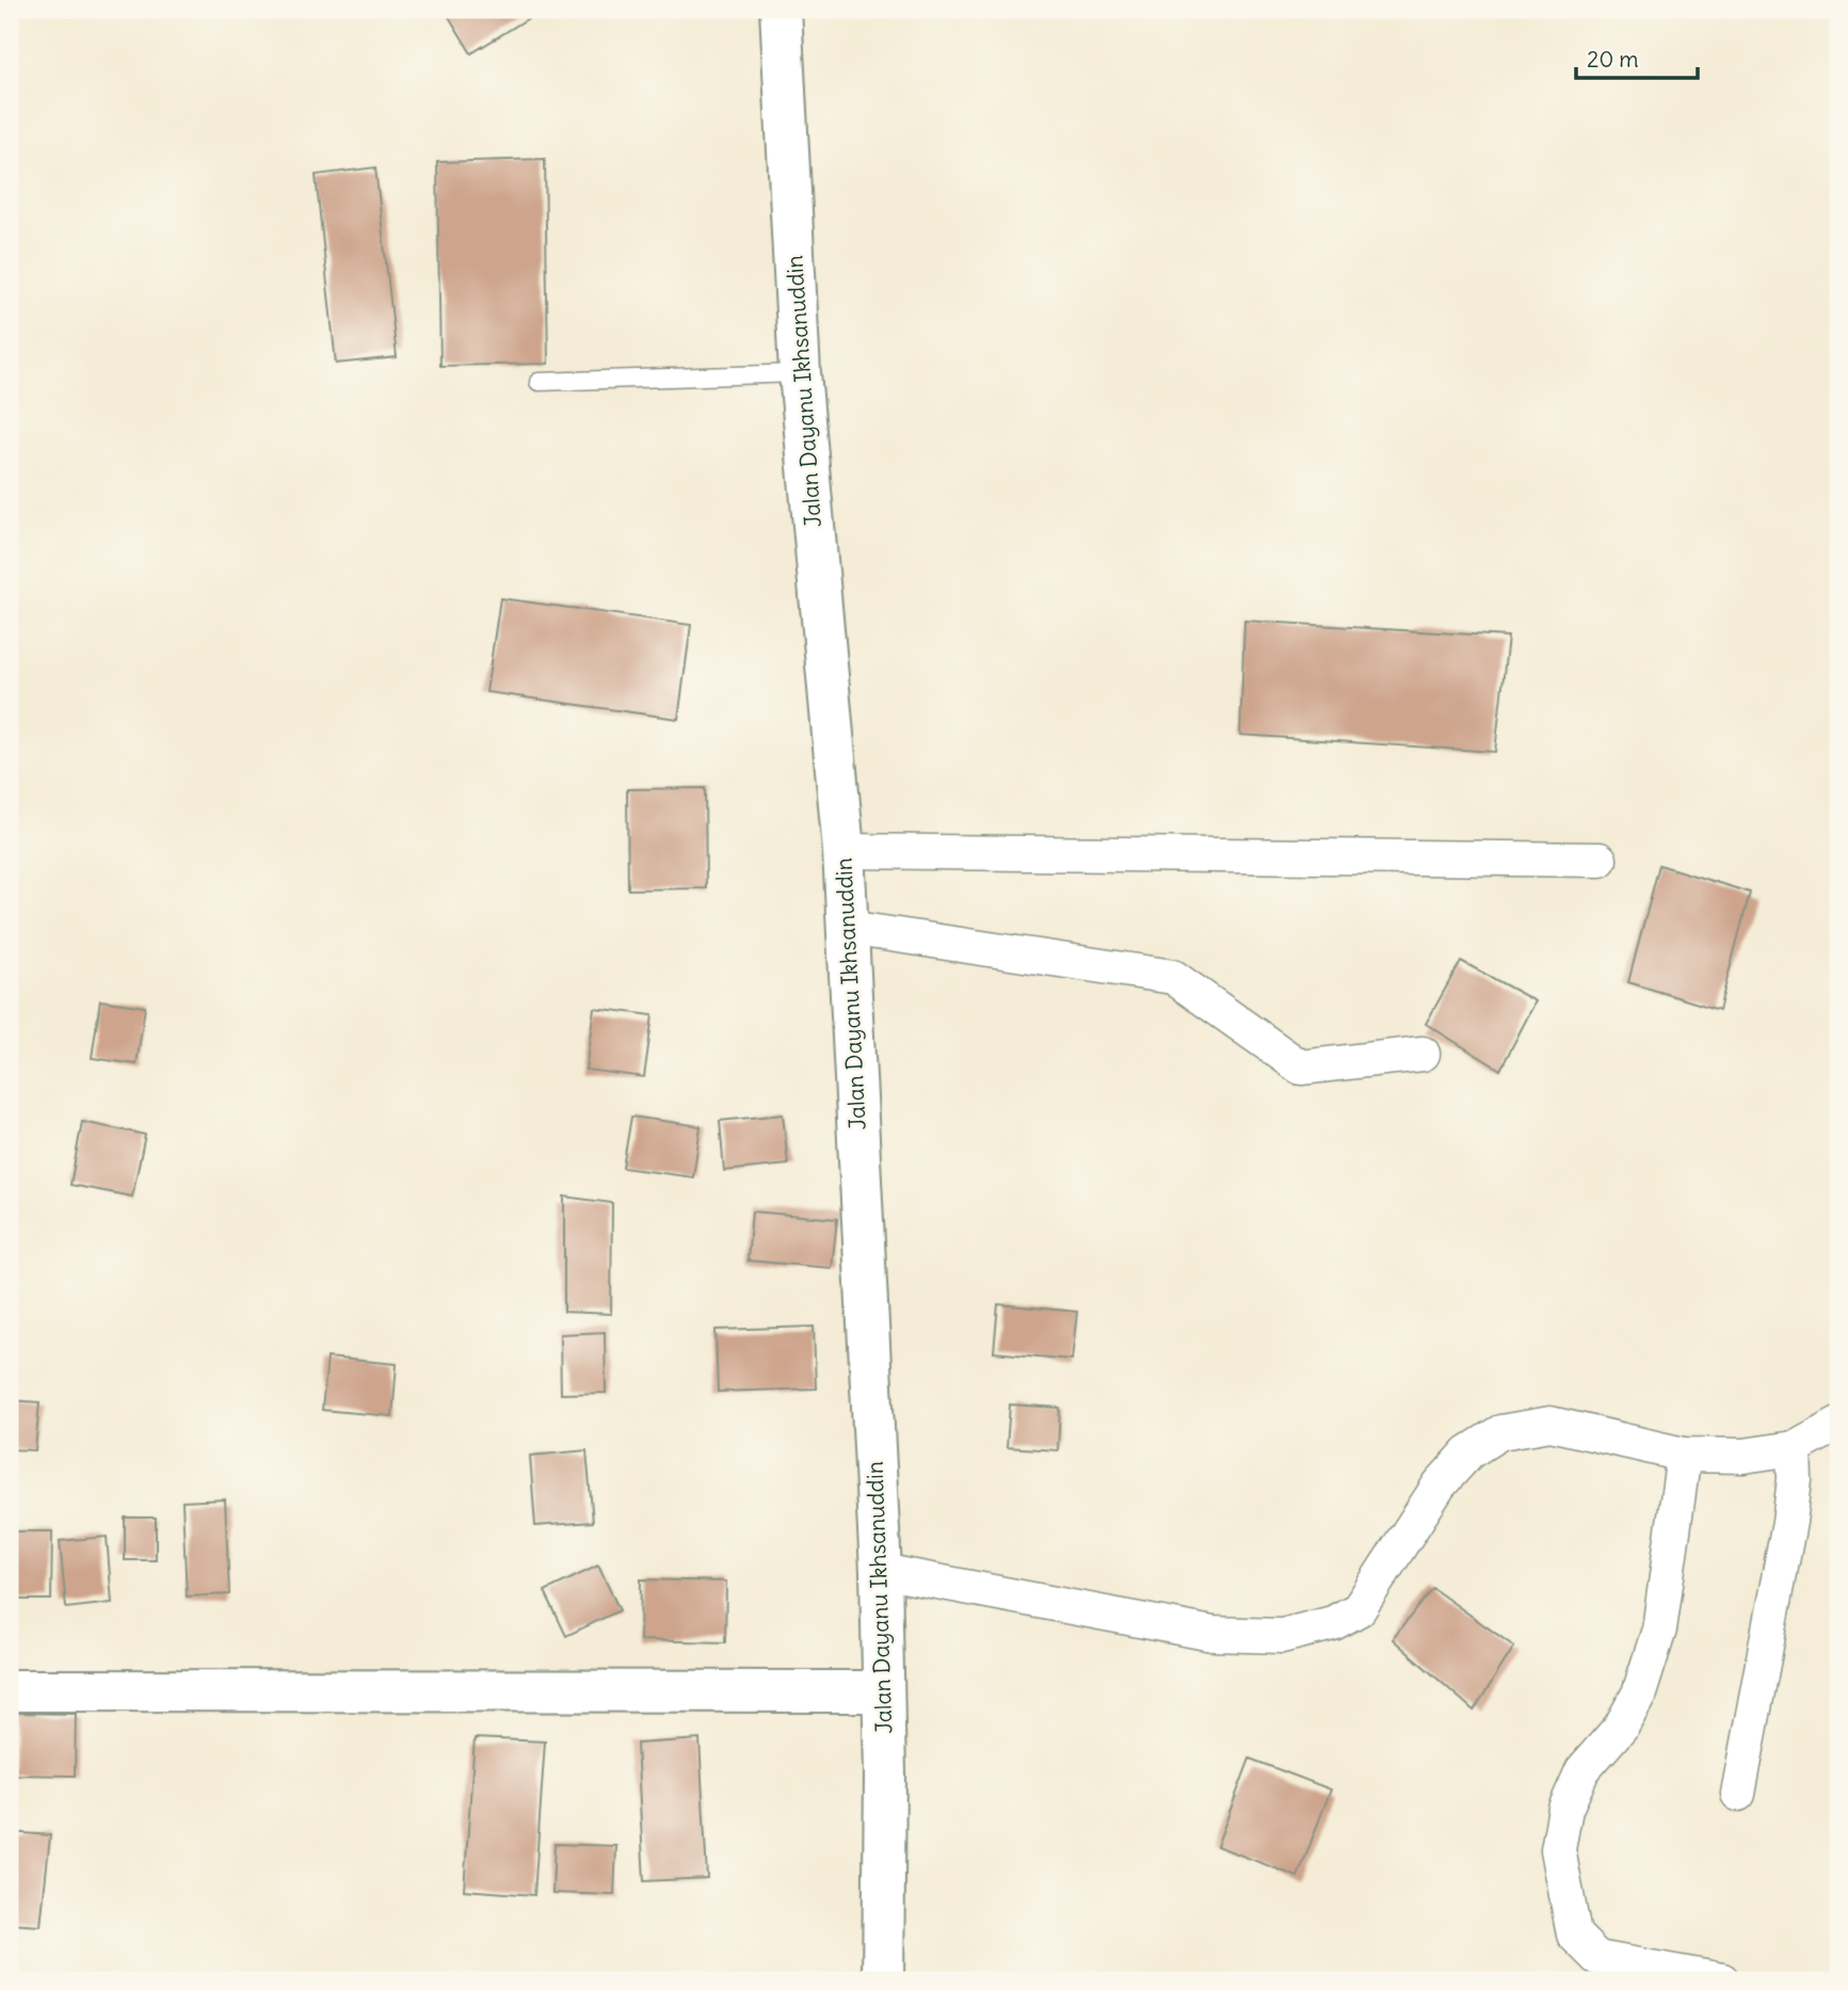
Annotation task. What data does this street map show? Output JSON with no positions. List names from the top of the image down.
{
  "streets": {
    "main road": ["Jalan Dayanu Ikhsanuddin"]
  },
  "scale_bar": "20 m"
}
